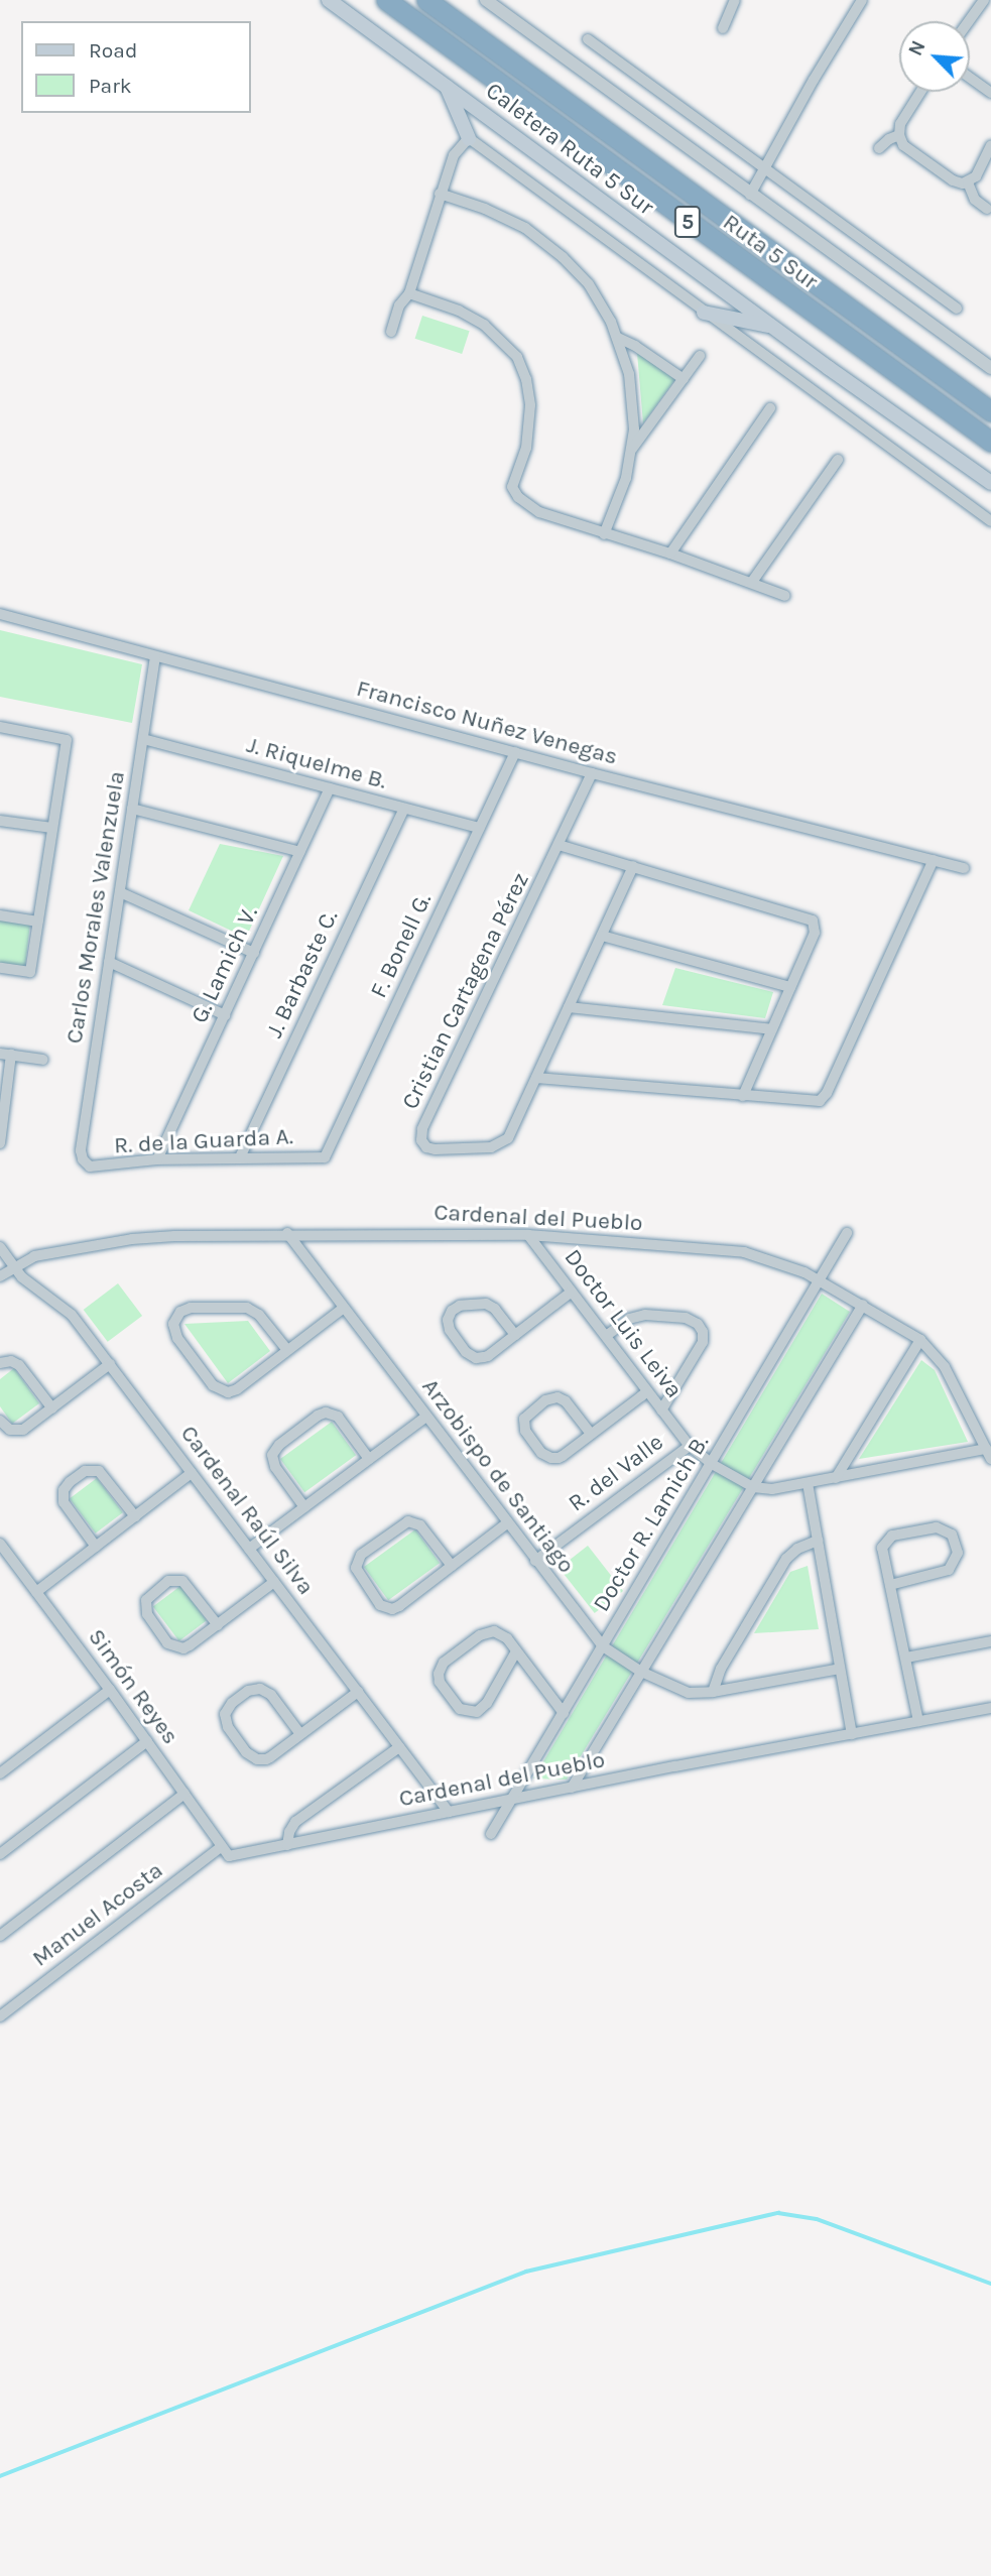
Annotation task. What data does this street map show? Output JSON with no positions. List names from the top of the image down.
{
  "streets": {
    "highway": ["5", "Ruta 5 Sur"],
    "main road": ["Caletera Ruta 5 Sur"],
    "street": [
      "Francisco Nuñez Venegas",
      "J. Riquelme B.",
      "Carlos Morales Valenzuela",
      "F. Bonell G.",
      "G. Lamich V.",
      "J. Barbaste C.",
      "Cristian Cartagena Pérez",
      "R. de la Guarda A.",
      "Cardenal del Pueblo",
      "Doctor Luis Leiva",
      "R. del Valle",
      "Arzobispo de Santiago",
      "Cardenal Raúl Silva",
      "Doctor R. Lamich B.",
      "Simón Reyes",
      "Manuel Acosta"
    ]
  },
  "crossings": [
    ["Francisco Nuñez Venegas", "Carlos Morales Valenzuela"],
    ["Francisco Nuñez Venegas", "F. Bonell G."],
    ["Francisco Nuñez Venegas", "Cristian Cartagena Pérez"],
    ["J. Riquelme B.", "Carlos Morales Valenzuela"],
    ["J. Riquelme B.", "F. Bonell G."],
    ["J. Riquelme B.", "G. Lamich V."],
    ["J. Riquelme B.", "J. Barbaste C."],
    ["Carlos Morales Valenzuela", "R. de la Guarda A."],
    ["F. Bonell G.", "R. de la Guarda A."],
    ["G. Lamich V.", "R. de la Guarda A."],
    ["J. Barbaste C.", "R. de la Guarda A."],
    ["Cardenal del Pueblo", "Doctor Luis Leiva"],
    ["Cardenal del Pueblo", "Arzobispo de Santiago"],
    ["Cardenal del Pueblo", "Cardenal Raúl Silva"],
    ["Cardenal del Pueblo", "Doctor R. Lamich B."],
    ["Cardenal del Pueblo", "Simón Reyes"],
    ["Doctor Luis Leiva", "R. del Valle"],
    ["Doctor Luis Leiva", "Doctor R. Lamich B."],
    ["R. del Valle", "Arzobispo de Santiago"],
    ["Arzobispo de Santiago", "Doctor R. Lamich B."],
    ["Simón Reyes", "Manuel Acosta"]
  ],
  "legend": ["Road", "Park"],
  "north": "top left"
}
